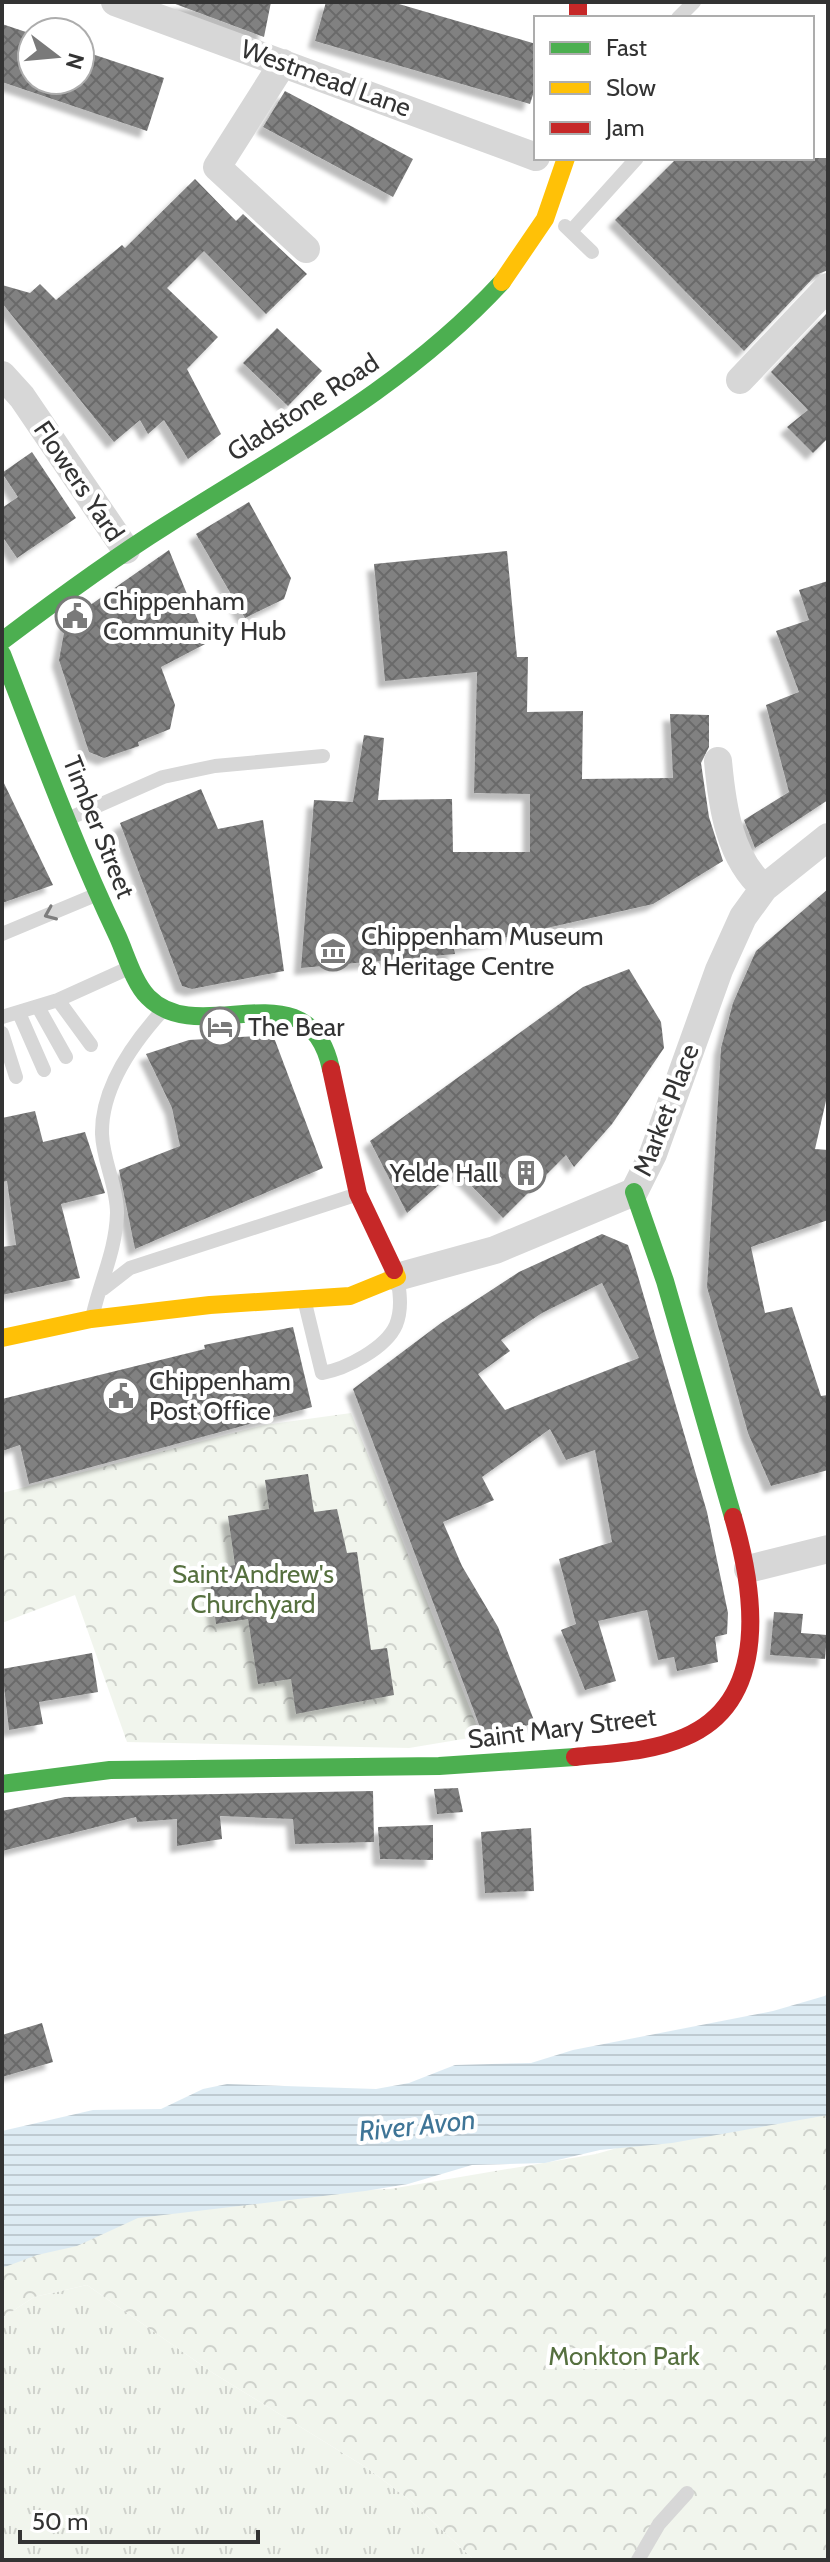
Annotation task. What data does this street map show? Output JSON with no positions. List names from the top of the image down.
{
  "streets": {
    "street": [
      "Westmead Lane",
      "Gladstone Road",
      "Flowers Yard",
      "Timber Street",
      "Market Place",
      "Saint Mary Street"
    ]
  },
  "crossings": [
    ["Gladstone Road", "Flowers Yard"],
    ["Market Place", "Saint Mary Street"]
  ],
  "water": ["River Avon"],
  "parks": ["Saint Andrew's Churchyard", "Monkton Park"],
  "places": {
    "public building": ["Chippenham Community Hub", "Chippenham Post Office"],
    "museum": ["Chippenham Museum & Heritage Centre"],
    "hotel": ["The Bear"],
    "building": ["Yelde Hall"]
  },
  "legend": ["Fast", "Slow", "Jam"],
  "scale_bar": "50 m",
  "north": "right"
}
